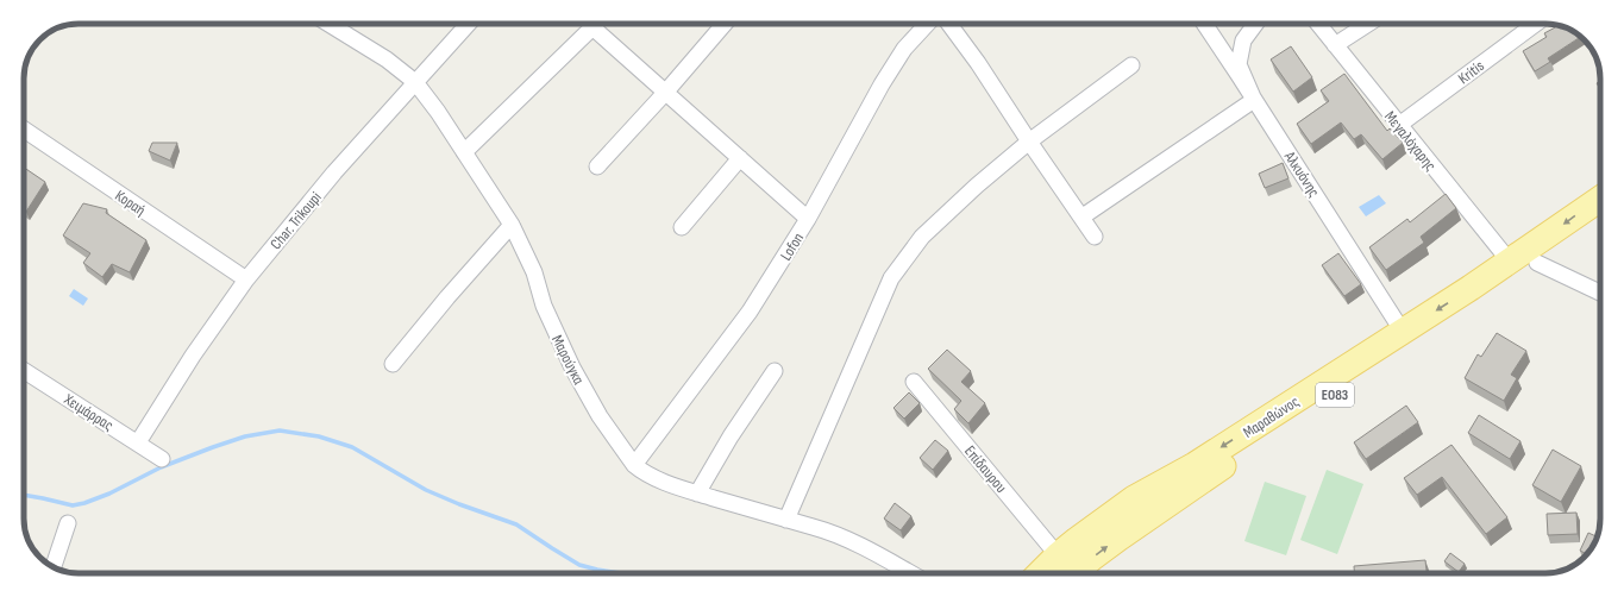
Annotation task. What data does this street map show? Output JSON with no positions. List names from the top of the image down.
{
  "streets": {
    "main road": ["ΕΟ83", "Μαραθώνος"],
    "street": [
      "Kritis",
      "Μεγαλόχαρης",
      "Αλκυόνης",
      "Κοραή",
      "Char. Trikoupi",
      "Lofon",
      "Μαρούγκα",
      "Χειμάρρας",
      "Επίδαυρου"
    ]
  },
  "crossings": [
    ["Kritis", "Μεγαλόχαρης"],
    ["Μεγαλόχαρης", "Μαραθώνος"],
    ["Αλκυόνης", "Μαραθώνος"],
    ["Κοραή", "Char. Trikoupi"],
    ["Char. Trikoupi", "Μαρούγκα"],
    ["Char. Trikoupi", "Χειμάρρας"],
    ["Lofon", "Μαρούγκα"],
    ["Μαραθώνος", "Επίδαυρου"]
  ]
}
